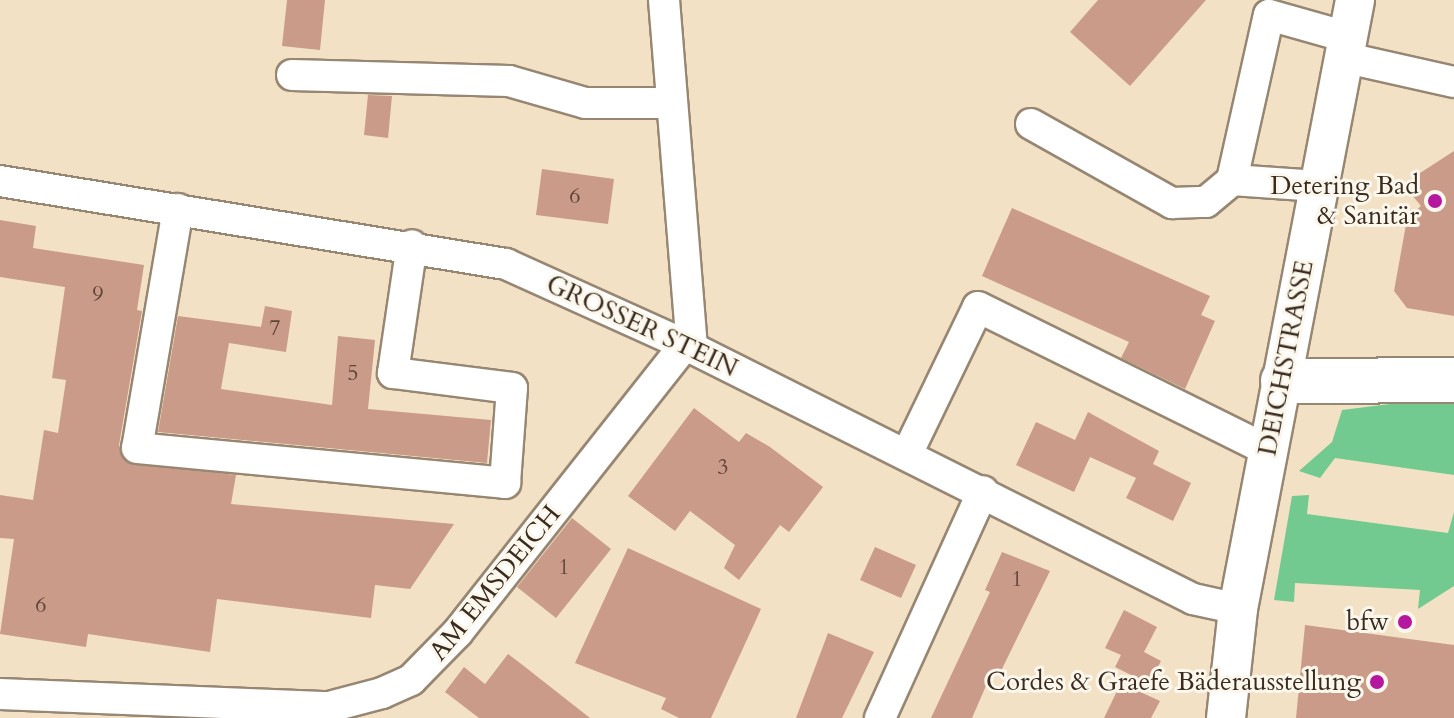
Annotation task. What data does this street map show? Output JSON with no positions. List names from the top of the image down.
{
  "streets": {
    "main road": ["DEICHSTRASSE"],
    "street": ["GROSSER STEIN", "AM EMSDEICH"]
  },
  "crossings": [
    ["GROSSER STEIN", "DEICHSTRASSE"],
    ["GROSSER STEIN", "AM EMSDEICH"]
  ],
  "places": ["Detering Bad & Sanitär", "bfw", "Cordes & Graefe Bäderausstellung"],
  "house_numbers": [
    "6",
    "9",
    "7",
    "5",
    "3",
    "1",
    "1",
    "6"
  ]
}
